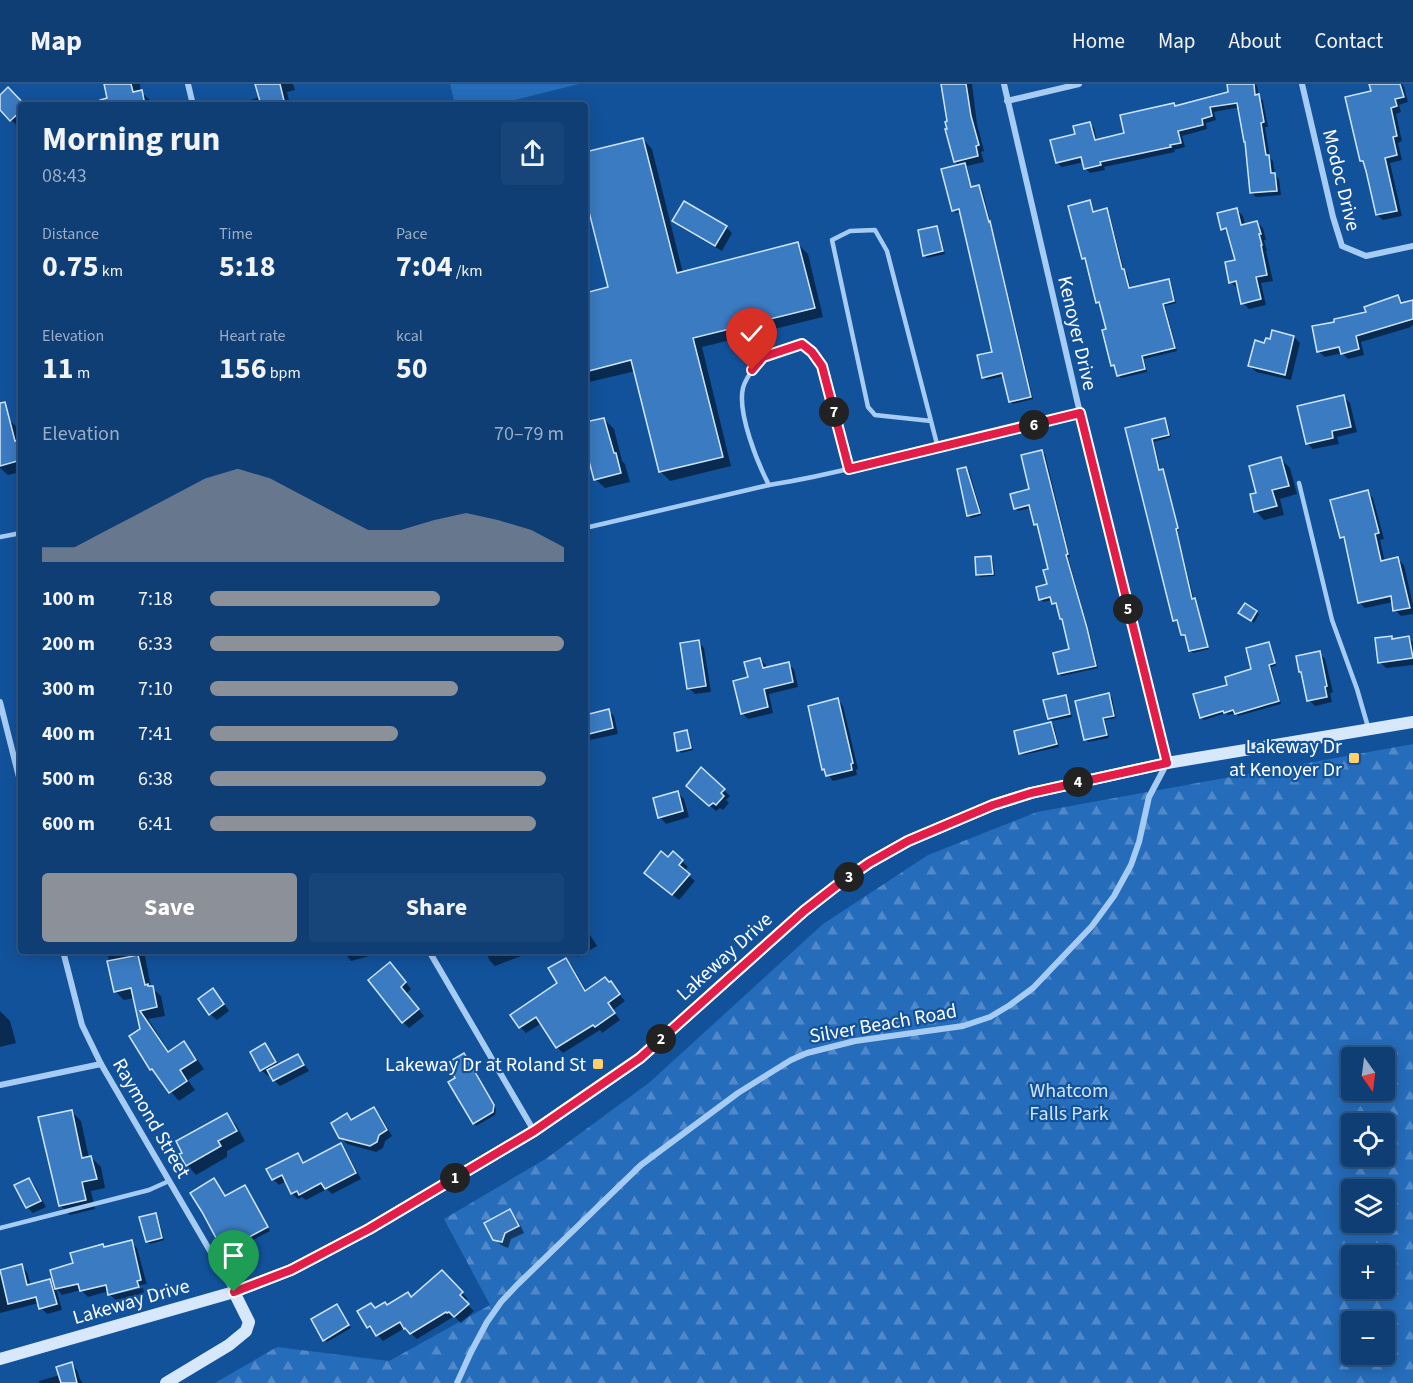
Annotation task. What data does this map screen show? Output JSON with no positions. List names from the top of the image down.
{
  "streets": {
    "main road": ["Lakeway Drive"],
    "street": [
      "Modoc Drive",
      "Kenoyer Drive",
      "Silver Beach Road",
      "Raymond Street"
    ]
  },
  "crossings": [
    ["Kenoyer Drive", "Lakeway Drive"],
    ["Kenoyer Drive", "Silver Beach Road"],
    ["Lakeway Drive", "Silver Beach Road"],
    ["Lakeway Drive", "Raymond Street"]
  ],
  "parks": ["Whatcom Falls Park"],
  "places": {
    "transit": ["Lakeway Dr at Kenoyer Dr", "Lakeway Dr at Roland St"]
  },
  "north": "bottom",
  "page": {
    "header": "Map",
    "nav": [
      "Home",
      "Map",
      "About",
      "Contact"
    ],
    "heading": ["Morning run", "08:43"],
    "stats": [
      ["Distance", "0.75 km"],
      ["Time", "5:18"],
      ["Pace", "7:04 /km"],
      ["Elevation", "11 m"],
      ["Heart rate", "156 bpm"],
      ["kcal", "50"]
    ],
    "pins": [
      "7",
      "6",
      "5",
      "4",
      "3",
      "2",
      "1"
    ],
    "chart": ["Elevation", "70–79 m"],
    "list": [
      {
        "name": "100 m",
        "note": "7:18"
      },
      {
        "name": "200 m",
        "note": "6:33"
      },
      {
        "name": "300 m",
        "note": "7:10"
      },
      {
        "name": "400 m",
        "note": "7:41"
      },
      {
        "name": "500 m",
        "note": "6:38"
      },
      {
        "name": "600 m",
        "note": "6:41"
      }
    ],
    "buttons": ["Save", "Share"],
    "map_buttons": ["+", "−"]
  }
}
